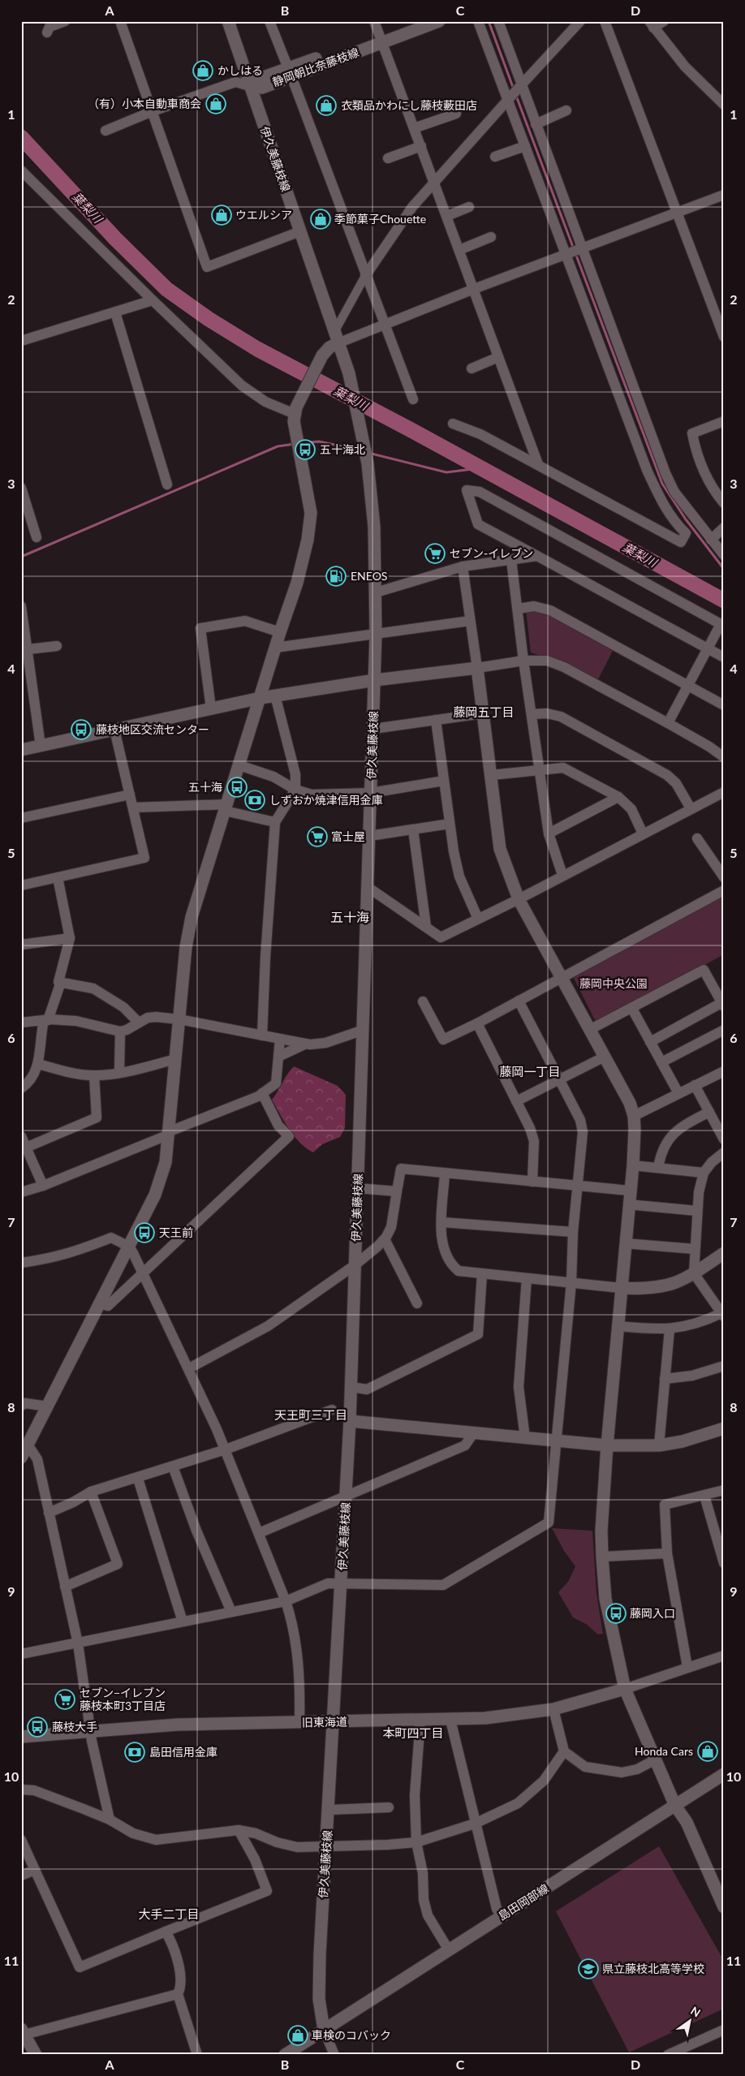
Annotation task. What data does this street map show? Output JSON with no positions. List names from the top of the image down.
{
  "streets": {
    "main road": [
      "静岡朝比奈藤枝線",
      "伊久美藤枝線",
      "旧東海道",
      "島田岡部線"
    ]
  },
  "crossings": [
    ["静岡朝比奈藤枝線", "伊久美藤枝線"],
    ["伊久美藤枝線", "旧東海道"],
    ["伊久美藤枝線", "島田岡部線"]
  ],
  "districts": [
    "藤岡五丁目",
    "五十海",
    "藤岡一丁目",
    "天王町三丁目",
    "本町四丁目",
    "大手二丁目"
  ],
  "water": ["葉梨川"],
  "parks": ["藤岡中央公園"],
  "places": {
    "shop": [
      "かしはる",
      "（有）小本自動車商会",
      "衣類品かわにし藤枝藪田店",
      "ウエルシア",
      "季節菓子Chouette",
      "Honda Cars",
      "車検のコバック"
    ],
    "bus stop": [
      "五十海北",
      "藤枝地区交流センター",
      "五十海",
      "天王前",
      "藤岡入口",
      "藤枝大手"
    ],
    "supermarket": ["セブン-イレブン", "富士屋", "セブン−イレブン 藤枝本町3丁目店"],
    "fuel station": ["ENEOS"],
    "bank": ["しずおか焼津信用金庫", "島田信用金庫"],
    "school or university": ["県立藤枝北高等学校"]
  },
  "north": "top right",
  "grid": {
    "columns": [
      "A",
      "B",
      "C",
      "D"
    ],
    "rows": [
      "1",
      "2",
      "3",
      "4",
      "5",
      "6",
      "7",
      "8",
      "9",
      "10",
      "11"
    ]
  }
}
